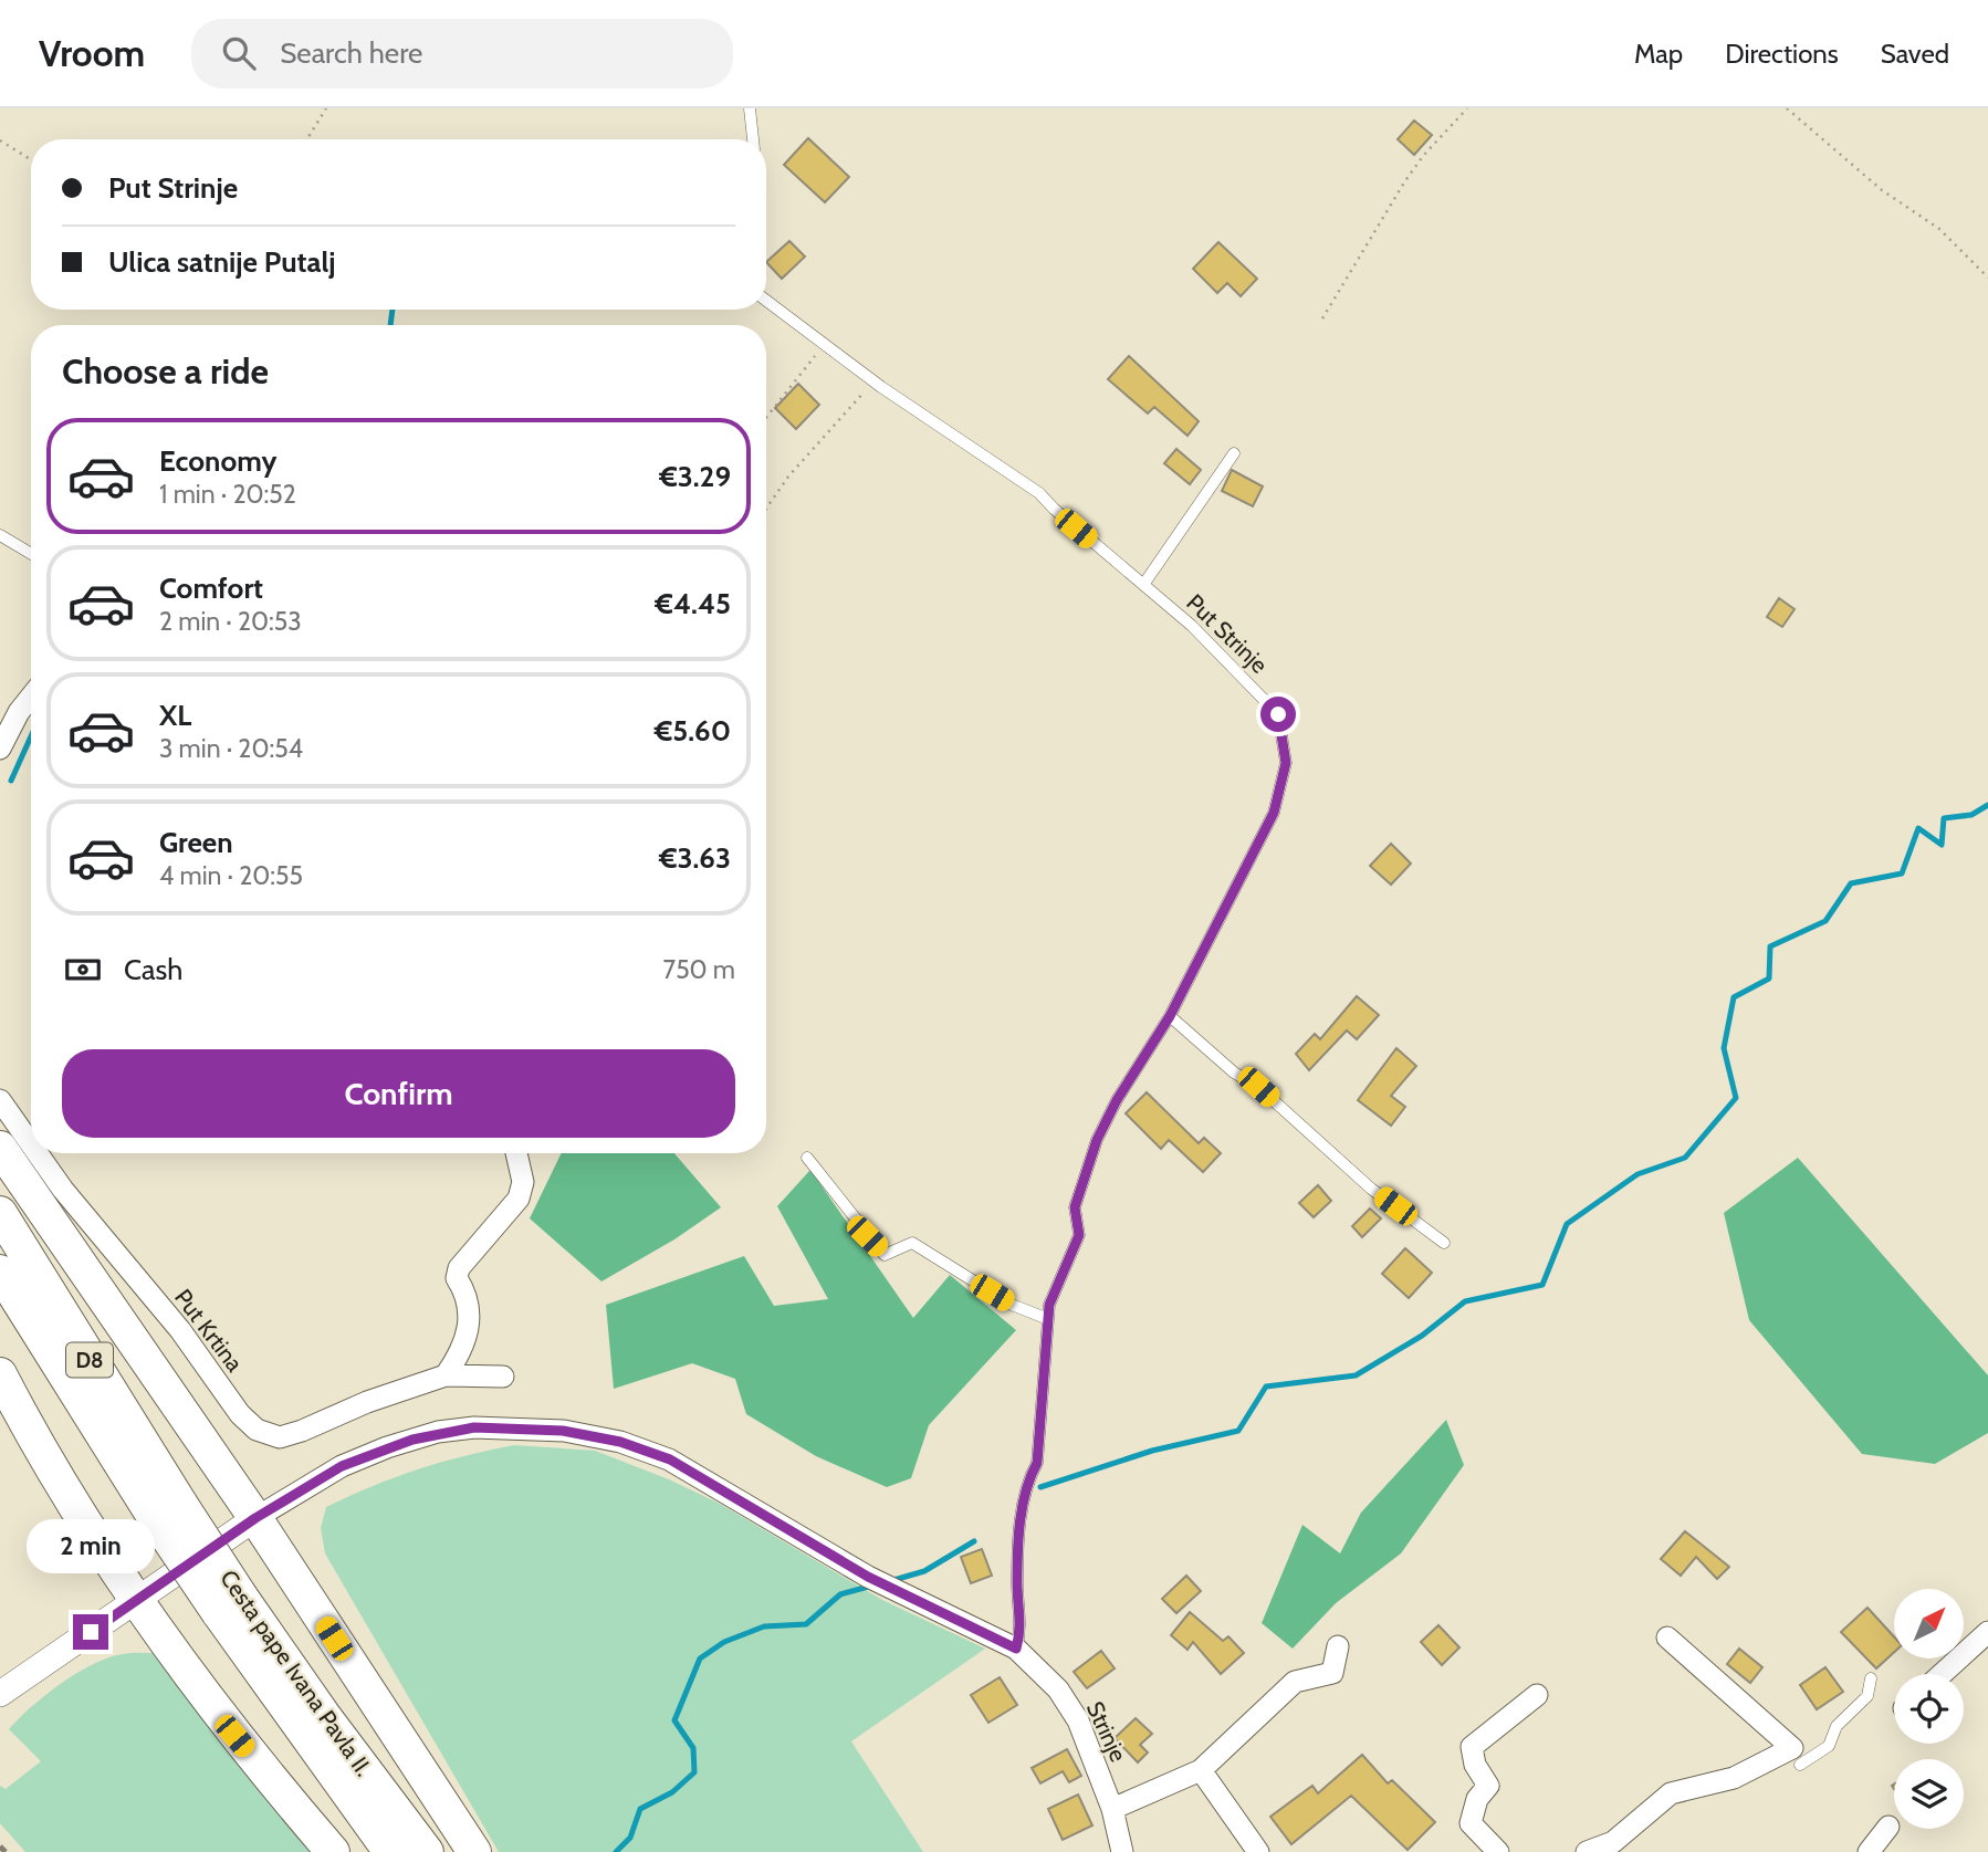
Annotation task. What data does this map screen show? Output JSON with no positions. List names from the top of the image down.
{
  "streets": {
    "main road": ["D8", "Cesta pape Ivana Pavla II."],
    "street": ["Put Krtina", "Strinje"],
    "lane": ["Put Strinje"]
  },
  "crossings": [
    ["Put Strinje", "Strinje"]
  ],
  "north": "top right",
  "page": {
    "header": "Vroom",
    "search": "Search here",
    "nav": ["Map", "Directions", "Saved"],
    "banner": ["Put Strinje", "Ulica satnije Putalj"],
    "heading": "Choose a ride",
    "list": [
      {
        "name": "Economy",
        "note": "1 min · 20:52",
        "value": "€3.29"
      },
      {
        "name": "Comfort",
        "note": "2 min · 20:53",
        "value": "€4.45"
      },
      {
        "name": "XL",
        "note": "3 min · 20:54",
        "value": "€5.60"
      },
      {
        "name": "Green",
        "note": "4 min · 20:55",
        "value": "€3.63"
      }
    ],
    "pay": ["Cash", "750 m"],
    "buttons": "Confirm",
    "bubble": "2 min"
  }
}
